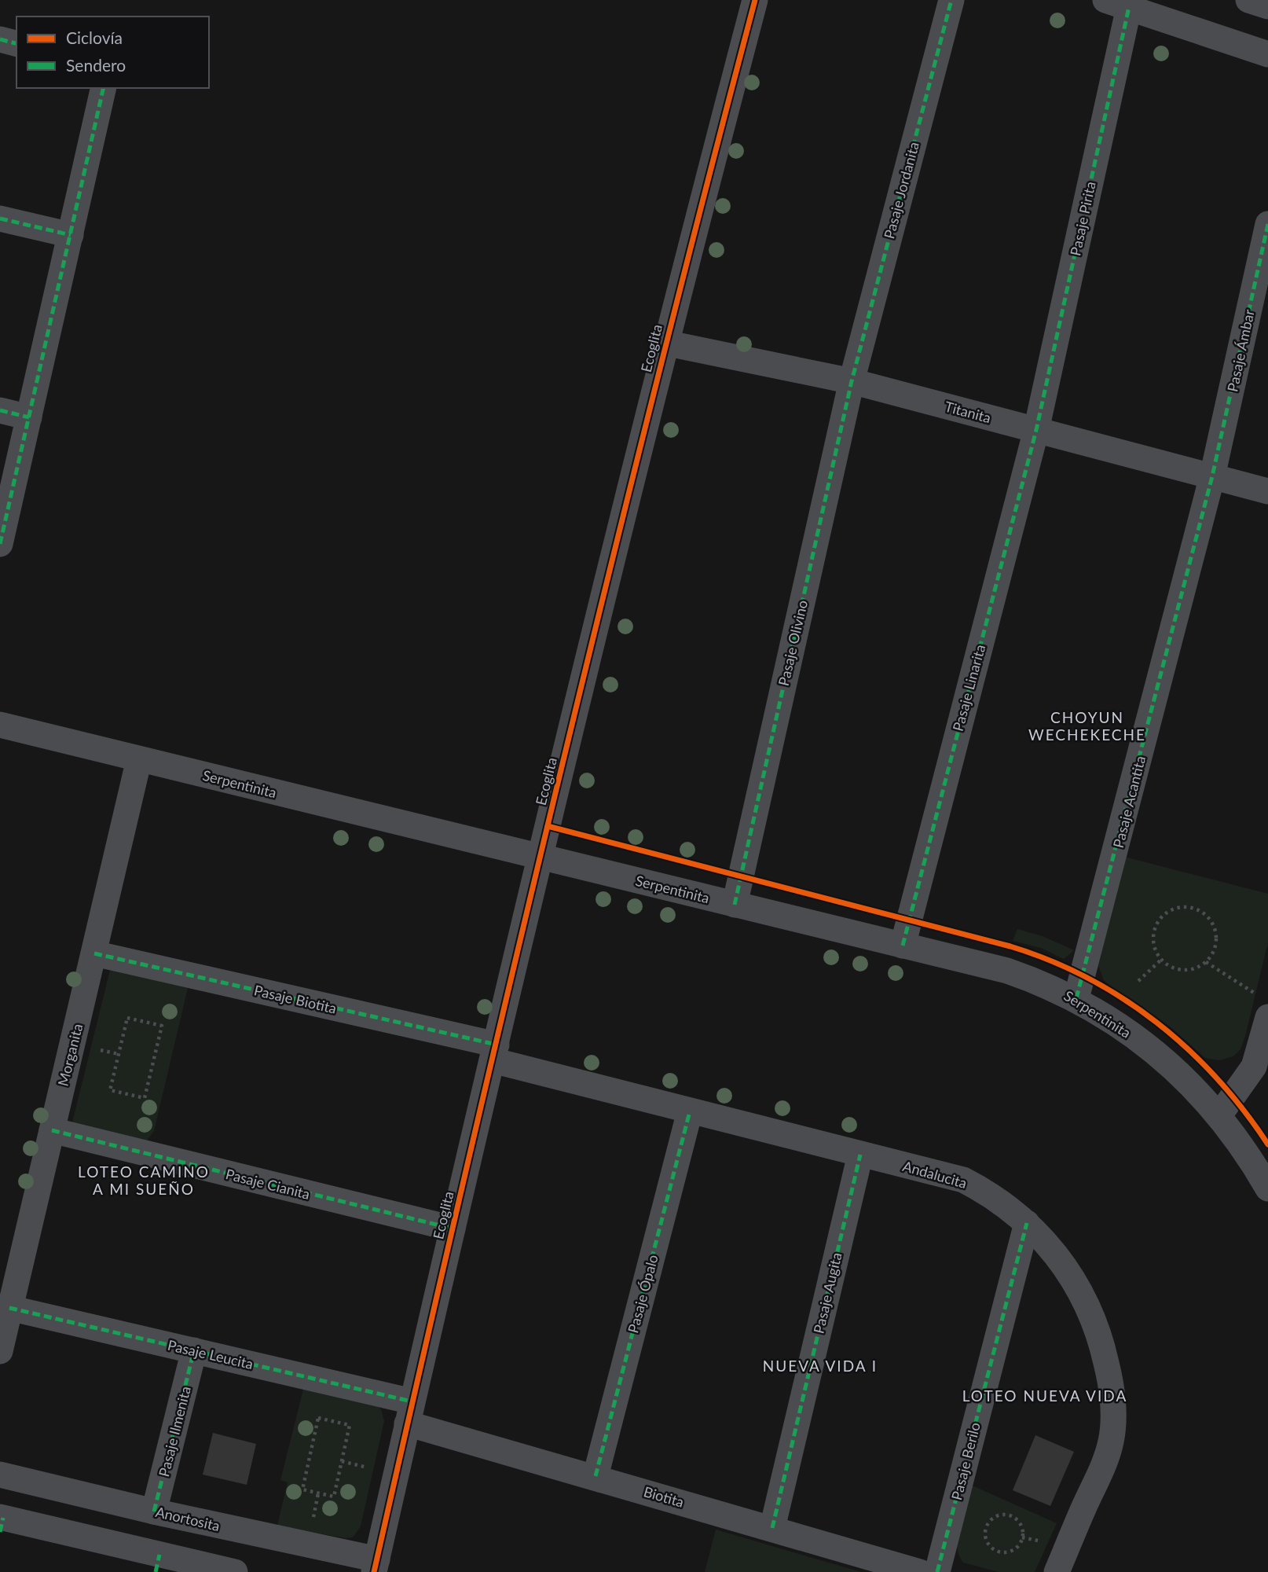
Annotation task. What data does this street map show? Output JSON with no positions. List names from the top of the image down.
{
  "streets": {
    "street": [
      "Pasaje Jordanita",
      "Pasaje Pirita",
      "Ecoglita",
      "Pasaje Ámbar",
      "Titanita",
      "Pasaje Olivino",
      "Pasaje Linarita",
      "Serpentinita",
      "Pasaje Acantita",
      "Pasaje Biotita",
      "Morganita",
      "Andalucita",
      "Pasaje Cianita",
      "Pasaje Augita",
      "Pasaje Ópalo",
      "Pasaje Leucita",
      "Pasaje Ilmenita",
      "Pasaje Berilo",
      "Biotita",
      "Anortosita"
    ]
  },
  "crossings": [
    ["Pasaje Jordanita", "Titanita"],
    ["Pasaje Jordanita", "Pasaje Olivino"],
    ["Pasaje Pirita", "Titanita"],
    ["Pasaje Pirita", "Pasaje Linarita"],
    ["Ecoglita", "Titanita"],
    ["Ecoglita", "Serpentinita"],
    ["Ecoglita", "Pasaje Biotita"],
    ["Ecoglita", "Andalucita"],
    ["Ecoglita", "Pasaje Cianita"],
    ["Ecoglita", "Pasaje Leucita"],
    ["Ecoglita", "Biotita"],
    ["Ecoglita", "Anortosita"],
    ["Pasaje Ámbar", "Titanita"],
    ["Pasaje Ámbar", "Pasaje Acantita"],
    ["Titanita", "Pasaje Olivino"],
    ["Titanita", "Pasaje Linarita"],
    ["Titanita", "Pasaje Acantita"],
    ["Pasaje Olivino", "Serpentinita"],
    ["Pasaje Linarita", "Serpentinita"],
    ["Serpentinita", "Pasaje Acantita"],
    ["Serpentinita", "Morganita"],
    ["Pasaje Biotita", "Morganita"],
    ["Pasaje Biotita", "Andalucita"],
    ["Morganita", "Pasaje Cianita"],
    ["Morganita", "Pasaje Leucita"],
    ["Andalucita", "Pasaje Augita"],
    ["Andalucita", "Pasaje Ópalo"],
    ["Andalucita", "Pasaje Berilo"],
    ["Pasaje Augita", "Biotita"],
    ["Pasaje Ópalo", "Biotita"],
    ["Pasaje Leucita", "Pasaje Ilmenita"],
    ["Pasaje Leucita", "Biotita"],
    ["Pasaje Ilmenita", "Anortosita"]
  ],
  "districts": [
    "CHOYUN WECHEKECHE",
    "LOTEO CAMINO A MI SUEÑO",
    "NUEVA VIDA I",
    "LOTEO NUEVA VIDA"
  ],
  "legend": ["Ciclovía", "Sendero"]
}
